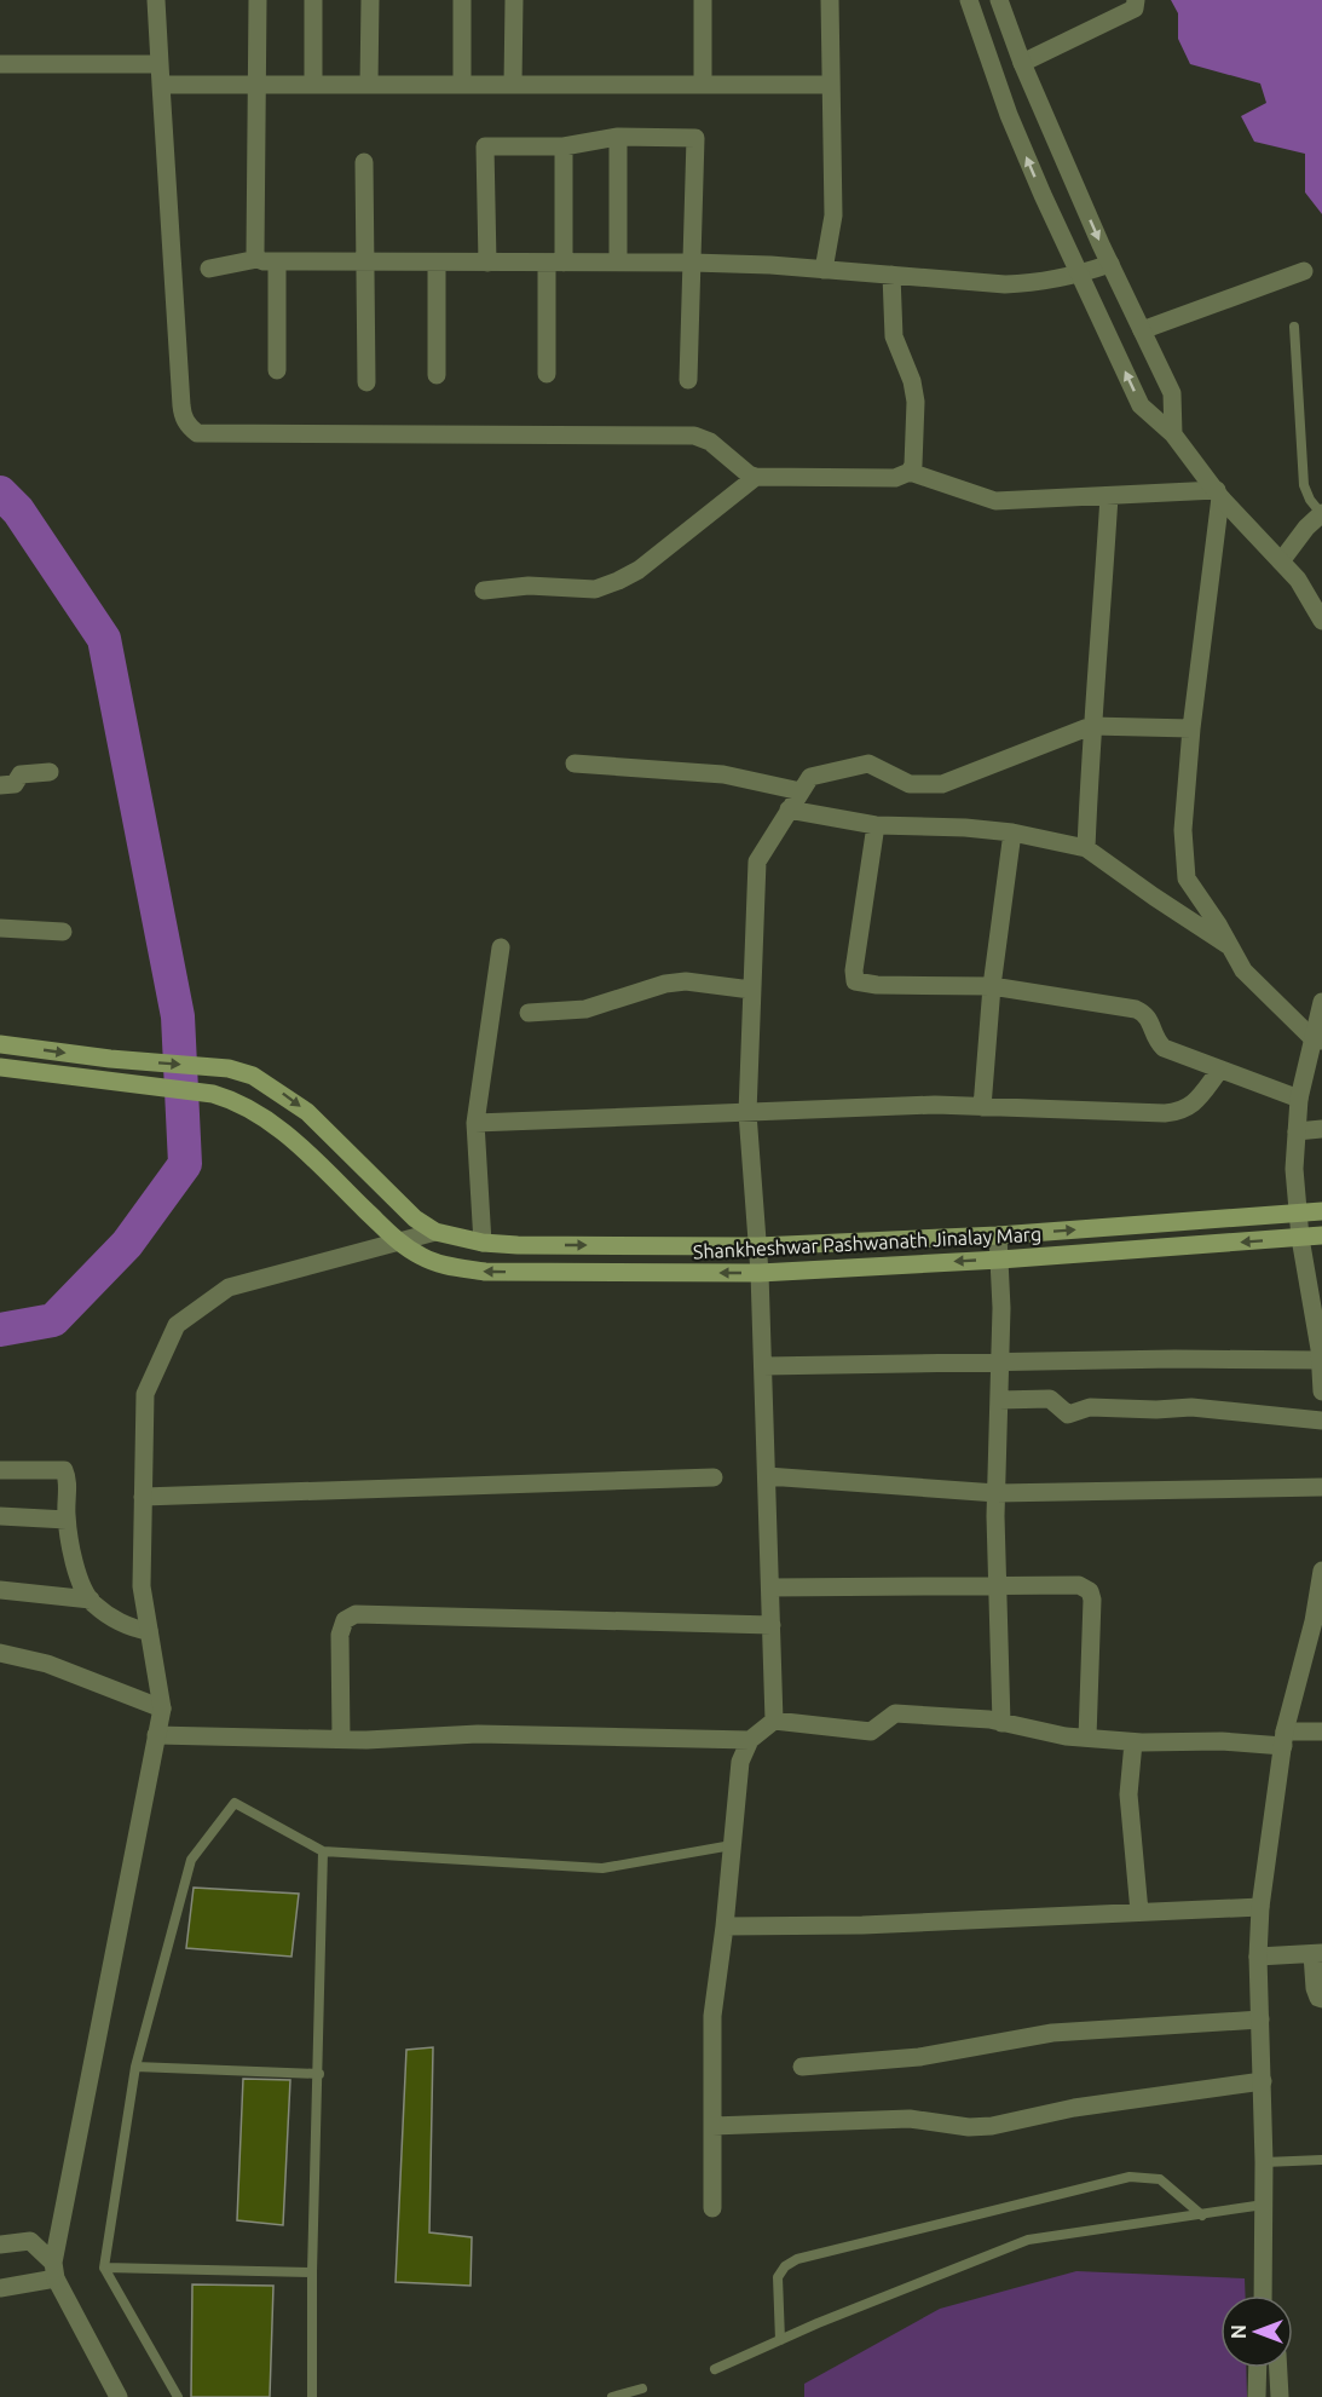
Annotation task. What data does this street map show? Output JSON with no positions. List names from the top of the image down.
{
  "streets": {
    "main road": ["Shankheshwar Pashwanath Jinalay Marg"]
  },
  "north": "left"
}
